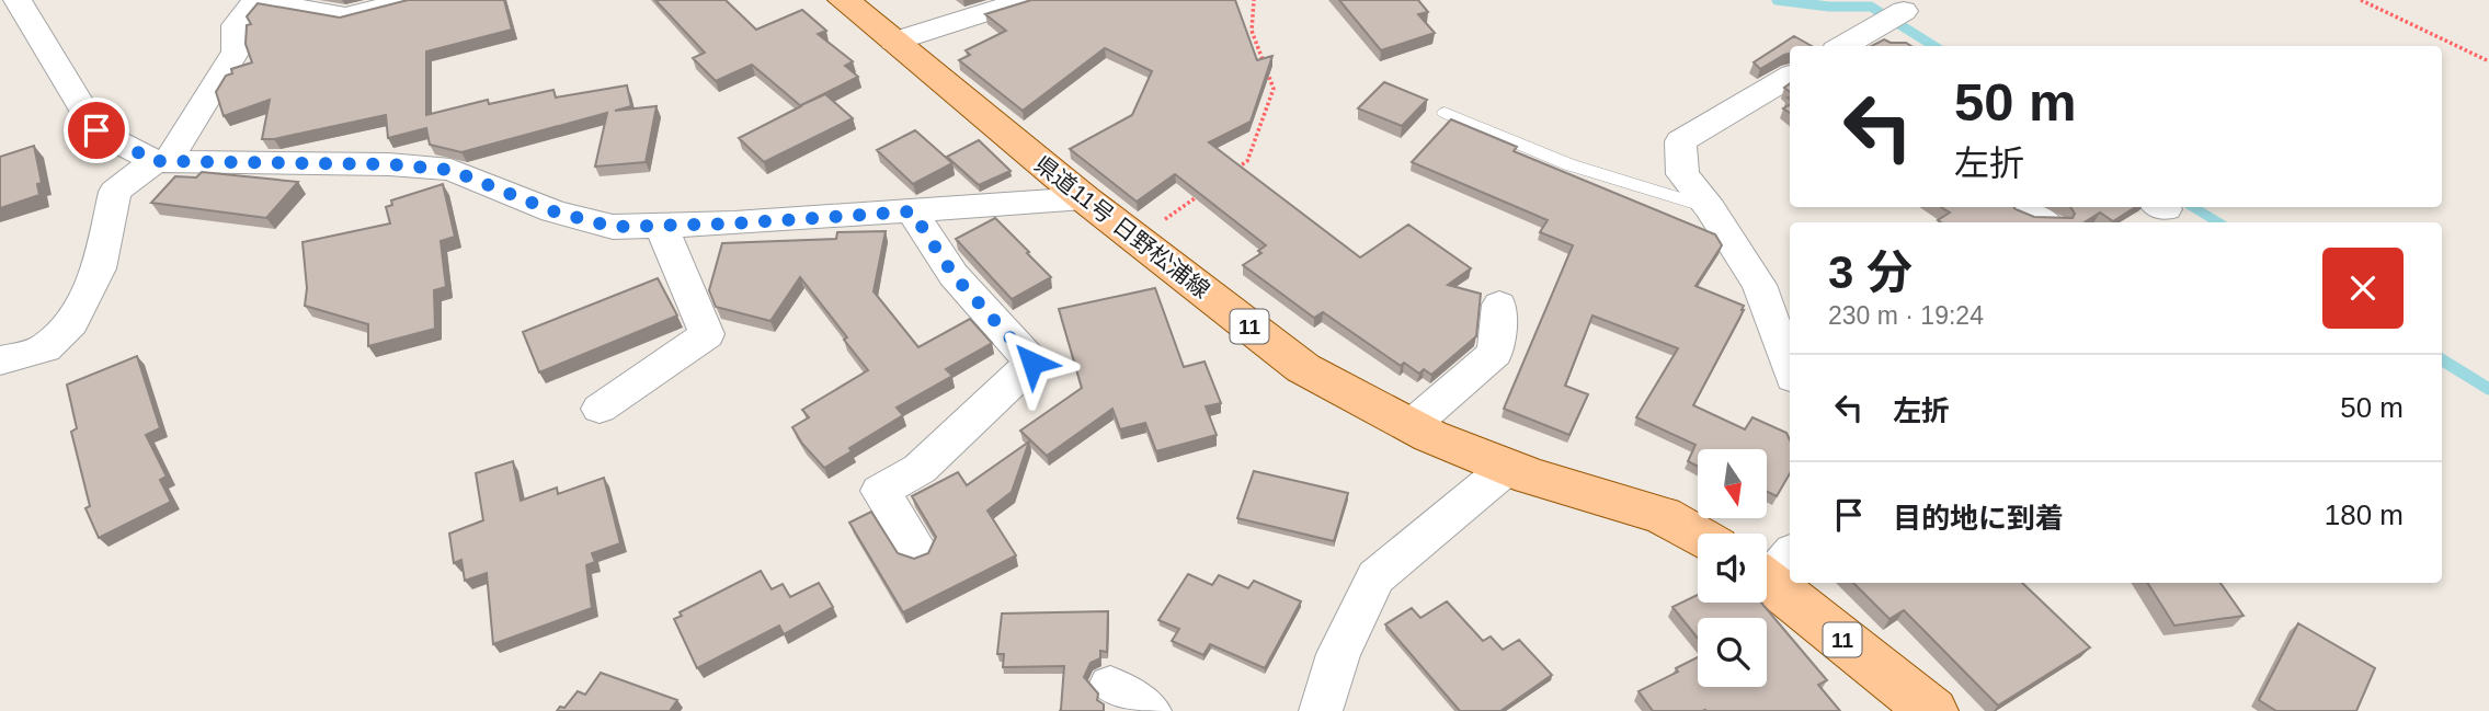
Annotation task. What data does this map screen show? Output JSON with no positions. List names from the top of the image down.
{
  "streets": {
    "main road": ["県道11号 日野松浦線", "11"]
  },
  "north": "bottom",
  "page": {
    "turn": ["50 m", "左折"],
    "heading": ["3 分", "230 m · 19:24"],
    "list": [
      {
        "name": "左折",
        "value": "50 m"
      },
      {
        "name": "目的地に到着",
        "value": "180 m"
      }
    ]
  }
}
